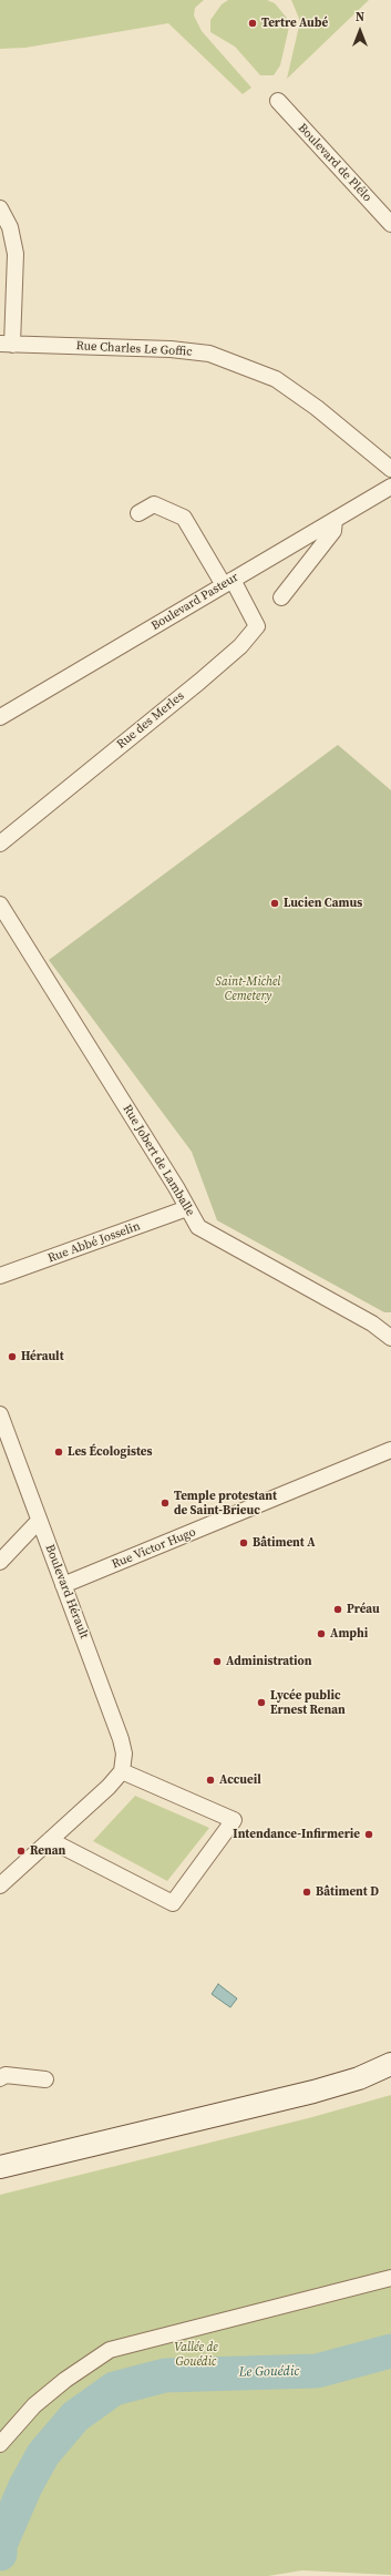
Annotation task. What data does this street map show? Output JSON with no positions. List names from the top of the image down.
{
  "streets": {
    "street": [
      "Boulevard de Plélo",
      "Rue Charles Le Goffic",
      "Boulevard Pasteur",
      "Rue des Merles",
      "Rue Jobert de Lamballe",
      "Rue Abbé Josselin",
      "Rue Victor Hugo",
      "Boulevard Hérault"
    ]
  },
  "crossings": [
    ["Boulevard Pasteur", "Rue des Merles"],
    ["Rue Jobert de Lamballe", "Rue Abbé Josselin"],
    ["Rue Victor Hugo", "Boulevard Hérault"]
  ],
  "water": ["Le Gouédic"],
  "parks": ["Saint-Michel Cemetery", "Vallée de Gouédic"],
  "places": [
    "Tertre Aubé",
    "Lucien Camus",
    "Hérault",
    "Les Écologistes",
    "Temple protestant de Saint-Brieuc",
    "Bâtiment A",
    "Préau",
    "Amphi",
    "Administration",
    "Lycée public Ernest Renan",
    "Accueil",
    "Intendance-Infirmerie",
    "Renan",
    "Bâtiment D"
  ],
  "north": "top"
}
